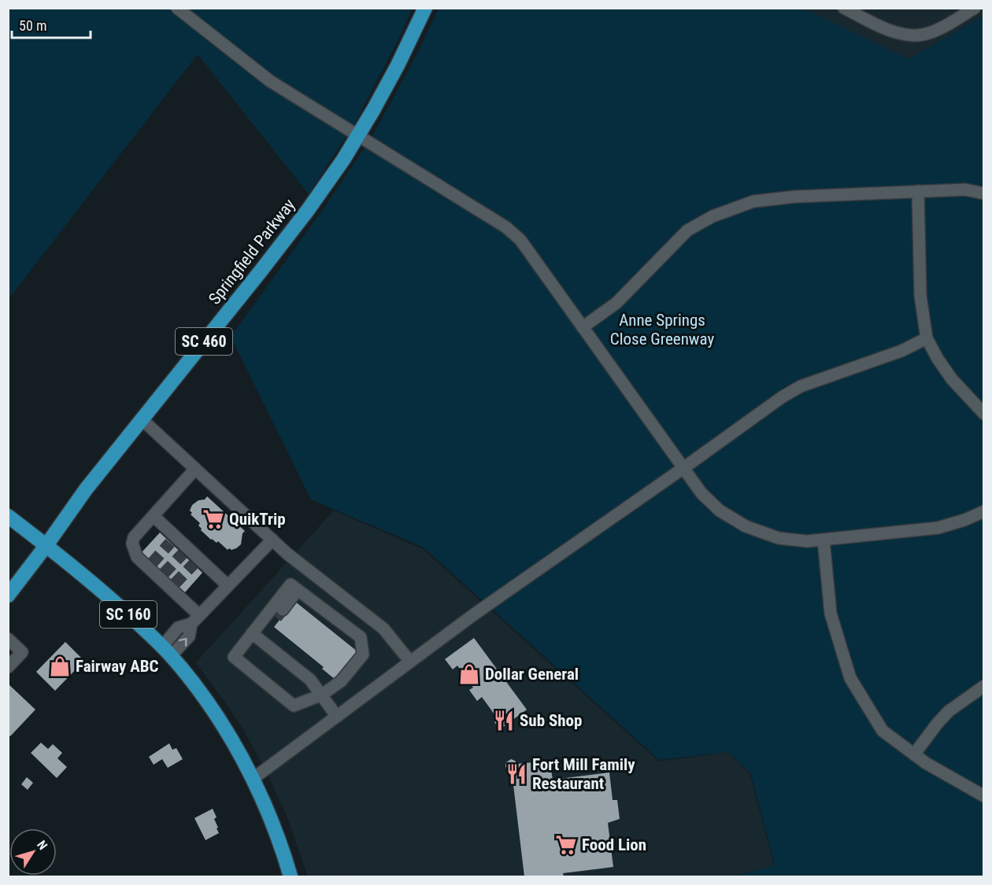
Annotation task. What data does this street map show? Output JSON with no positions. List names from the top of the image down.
{
  "streets": {
    "main road": ["Springfield Parkway", "SC 460", "SC 160"]
  },
  "crossings": [
    ["Springfield Parkway", "SC 460"],
    ["Springfield Parkway", "SC 160"],
    ["SC 460", "SC 160"]
  ],
  "parks": ["Anne Springs Close Greenway"],
  "places": {
    "supermarket": ["QuikTrip", "Food Lion"],
    "shop": ["Fairway ABC", "Dollar General"],
    "restaurant": ["Sub Shop", "Fort Mill Family Restaurant"]
  },
  "scale_bar": "50 m",
  "north": "top right"
}
